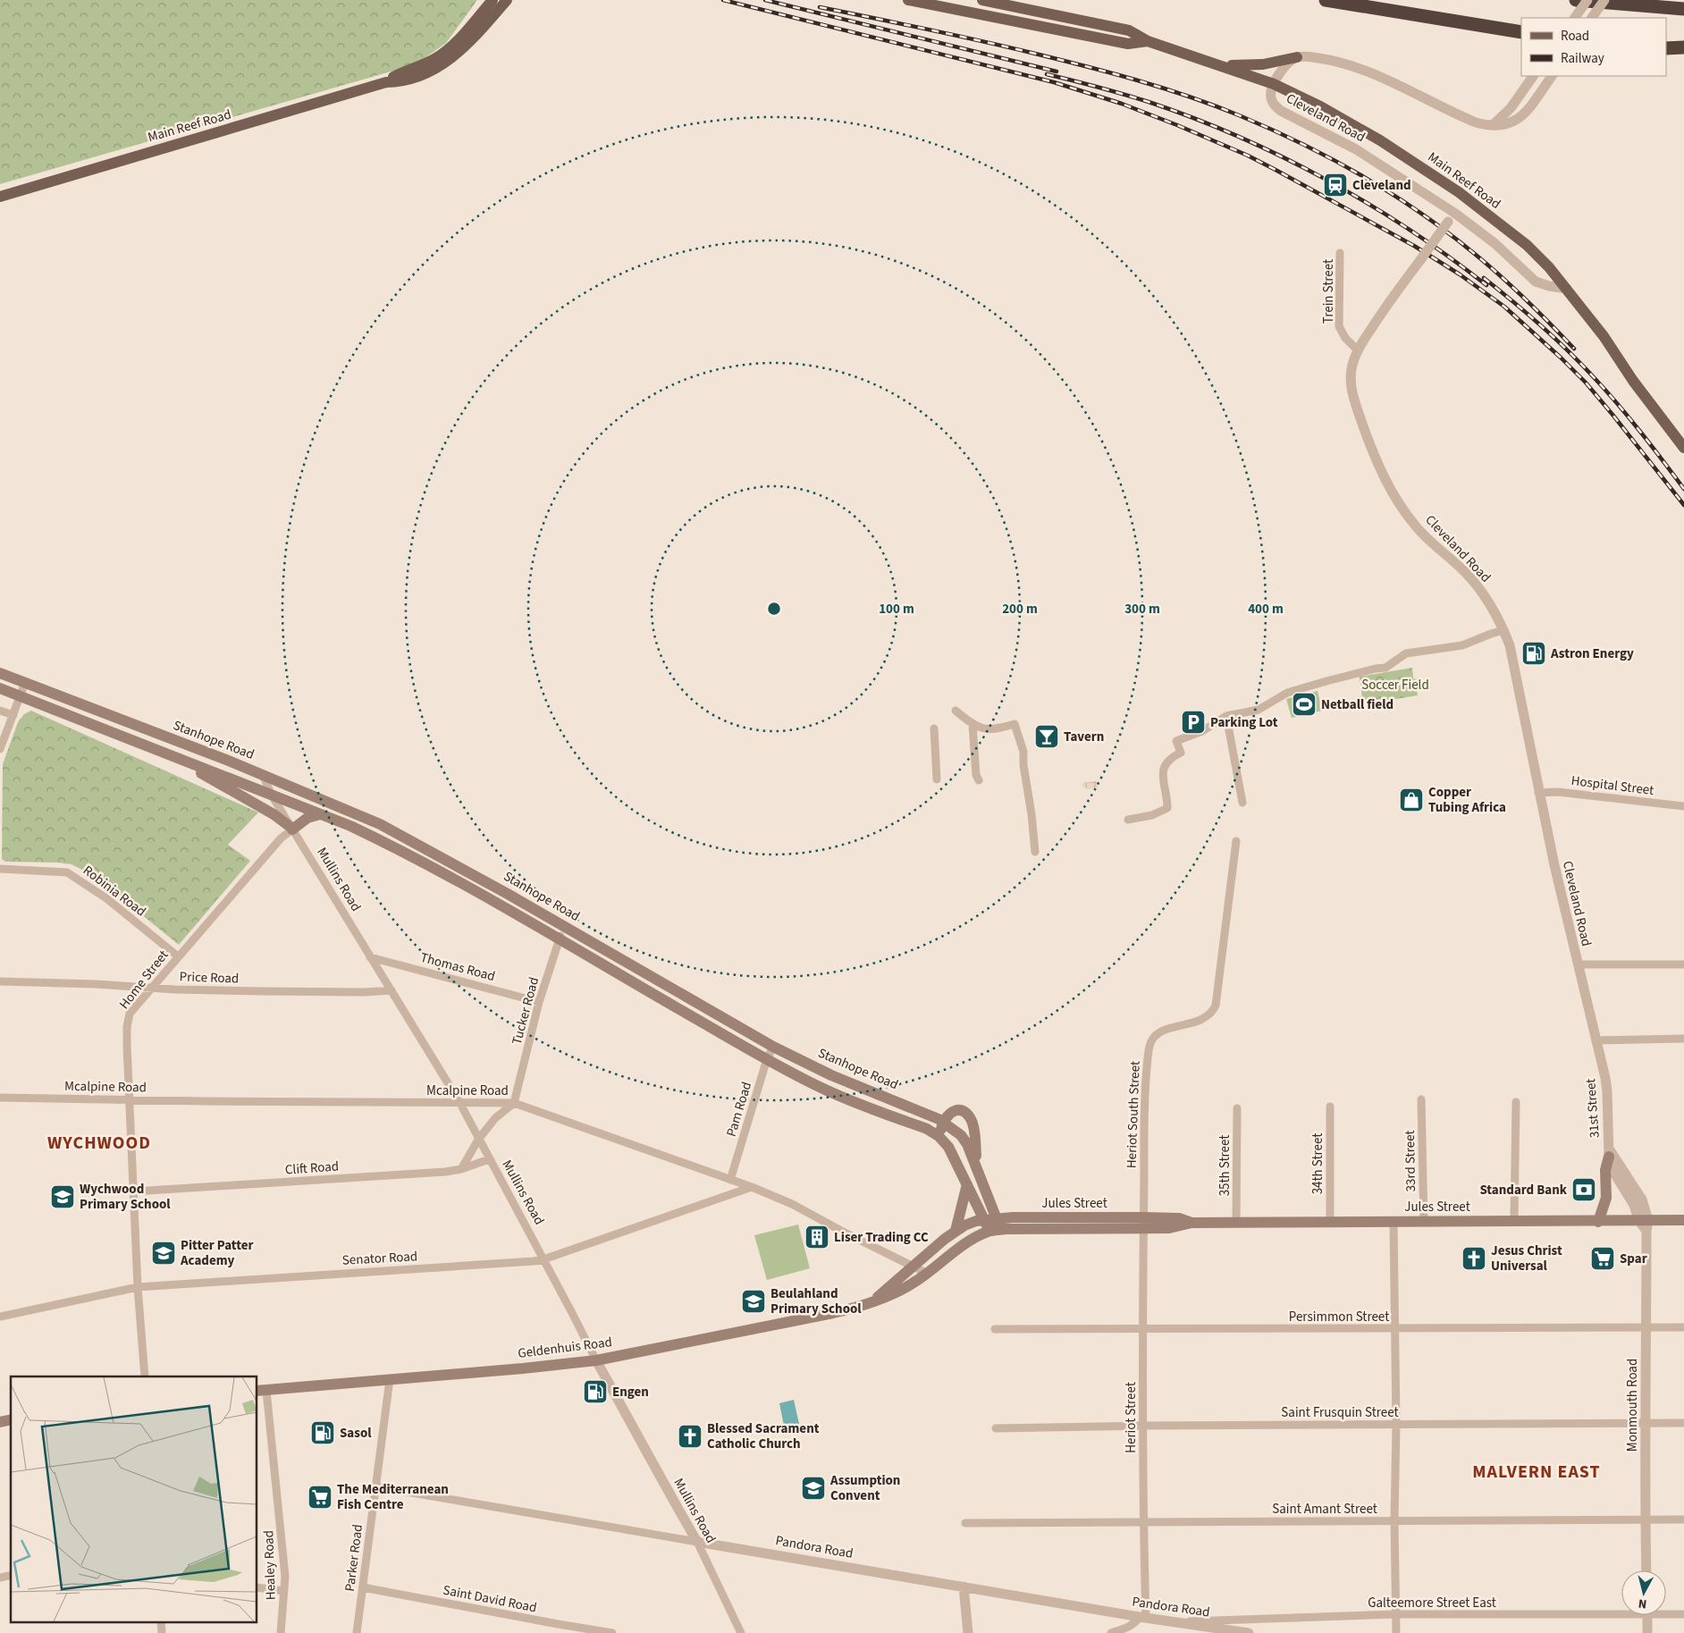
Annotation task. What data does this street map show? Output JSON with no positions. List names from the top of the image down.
{
  "streets": {
    "main road": [
      "Main Reef Road",
      "Stanhope Road",
      "Jules Street",
      "Geldenhuis Road"
    ],
    "street": [
      "Cleveland Road",
      "Trein Street",
      "Hospital Street",
      "Mullins Road",
      "Robinia Road",
      "Thomas Road",
      "Price Road",
      "Home Street",
      "Tucker Road",
      "Mcalpine Road",
      "31st Street",
      "Pam Road",
      "Heriot South Street",
      "33rd Street",
      "34th Street",
      "35th Street",
      "Clift Road",
      "Senator Road",
      "Persimmon Street",
      "Monmouth Road",
      "Saint Frusquin Street",
      "Heriot Street",
      "Saint Amant Street",
      "Pandora Road",
      "Parker Road",
      "Healey Road",
      "Saint David Road",
      "Galteemore Street East"
    ]
  },
  "crossings": [
    ["Cleveland Road", "Main Reef Road"],
    ["Cleveland Road", "Trein Street"],
    ["Cleveland Road", "Hospital Street"],
    ["Cleveland Road", "31st Street"],
    ["Stanhope Road", "Mullins Road"],
    ["Stanhope Road", "Tucker Road"],
    ["Stanhope Road", "Pam Road"],
    ["Stanhope Road", "Jules Street"],
    ["Stanhope Road", "Geldenhuis Road"],
    ["Mullins Road", "Thomas Road"],
    ["Mullins Road", "Price Road"],
    ["Mullins Road", "Home Street"],
    ["Mullins Road", "Mcalpine Road"],
    ["Mullins Road", "Clift Road"],
    ["Mullins Road", "Senator Road"],
    ["Mullins Road", "Geldenhuis Road"],
    ["Mullins Road", "Pandora Road"],
    ["Robinia Road", "Home Street"],
    ["Thomas Road", "Tucker Road"],
    ["Price Road", "Home Street"],
    ["Home Street", "Mcalpine Road"],
    ["Home Street", "Clift Road"],
    ["Home Street", "Senator Road"],
    ["Tucker Road", "Mcalpine Road"],
    ["Mcalpine Road", "Pam Road"],
    ["Mcalpine Road", "Senator Road"],
    ["Mcalpine Road", "Geldenhuis Road"],
    ["31st Street", "Jules Street"],
    ["31st Street", "Monmouth Road"],
    ["Heriot South Street", "Jules Street"],
    ["Heriot South Street", "Heriot Street"],
    ["33rd Street", "Jules Street"],
    ["34th Street", "Jules Street"],
    ["35th Street", "Jules Street"],
    ["Jules Street", "Geldenhuis Road"],
    ["Jules Street", "Monmouth Road"],
    ["Jules Street", "Heriot Street"],
    ["Persimmon Street", "Monmouth Road"],
    ["Persimmon Street", "Heriot Street"],
    ["Geldenhuis Road", "Parker Road"],
    ["Geldenhuis Road", "Healey Road"],
    ["Monmouth Road", "Saint Frusquin Street"],
    ["Monmouth Road", "Saint Amant Street"],
    ["Saint Frusquin Street", "Heriot Street"],
    ["Heriot Street", "Saint Amant Street"],
    ["Heriot Street", "Pandora Road"],
    ["Pandora Road", "Parker Road"],
    ["Pandora Road", "Galteemore Street East"],
    ["Parker Road", "Saint David Road"]
  ],
  "districts": ["WYCHWOOD", "MALVERN EAST"],
  "parks": ["Soccer Field"],
  "places": {
    "station": ["Cleveland"],
    "fuel station": ["Astron Energy", "Engen", "Sasol"],
    "sports": ["Netball field"],
    "parking": ["Parking Lot"],
    "bar": ["Tavern"],
    "shop": ["Copper Tubing Africa"],
    "bank": ["Standard Bank"],
    "school or university": [
      "Wychwood Primary School",
      "Pitter Patter Academy",
      "Beulahland Primary School",
      "Assumption Convent"
    ],
    "building": ["Liser Trading CC"],
    "church": ["Jesus Christ Universal", "Blessed Sacrament Catholic Church"],
    "supermarket": ["Spar", "The Mediterranean Fish Centre"]
  },
  "legend": ["Road", "Railway"],
  "north": "bottom",
  "rings": [
    "100 m",
    "200 m",
    "300 m",
    "400 m"
  ]
}
